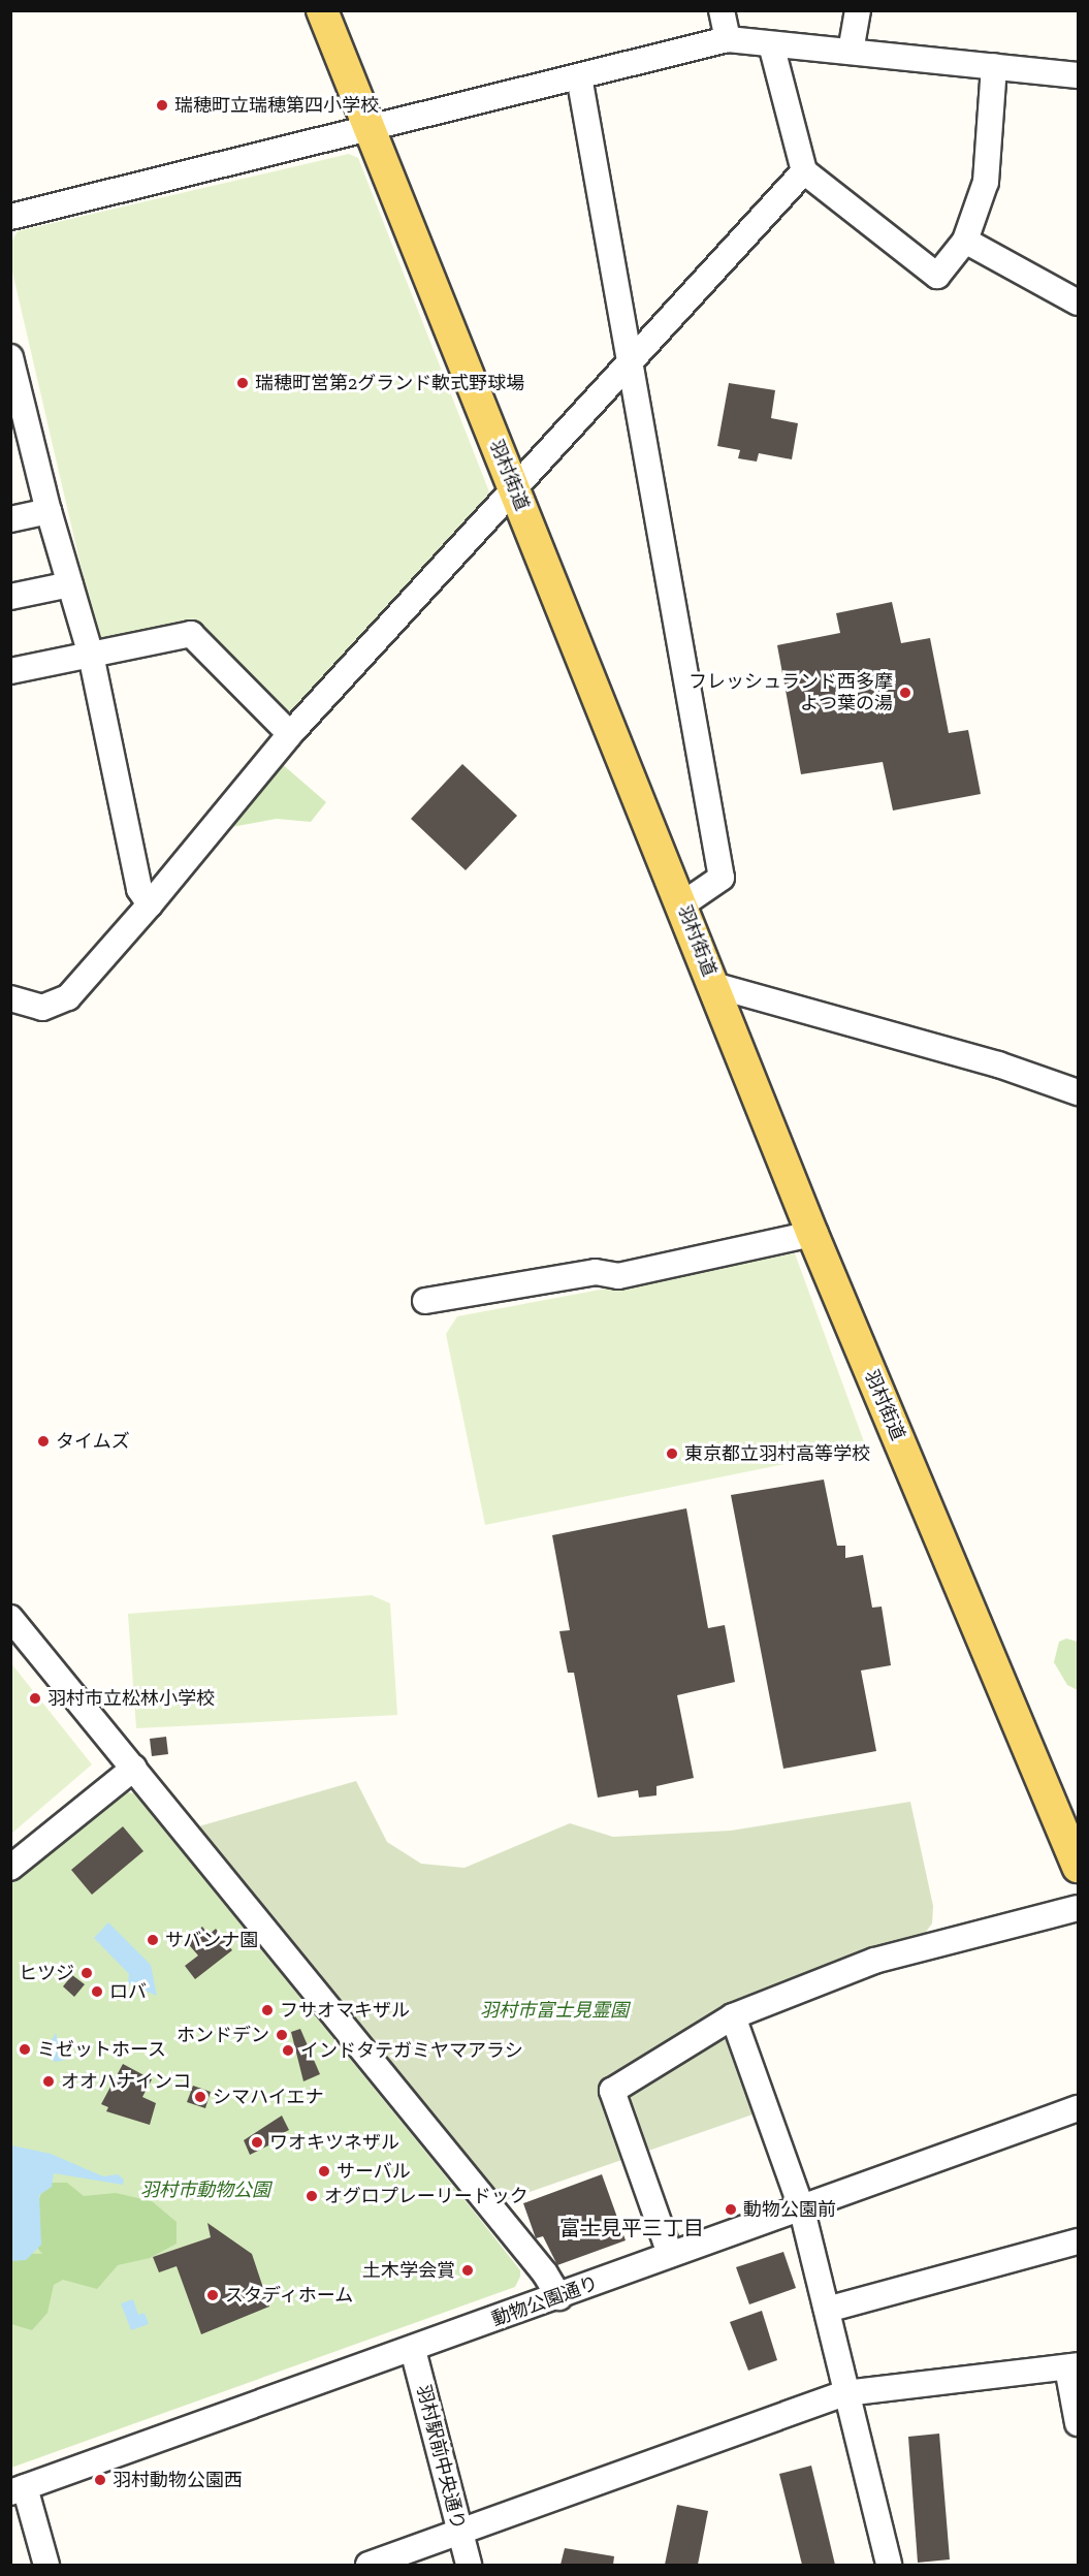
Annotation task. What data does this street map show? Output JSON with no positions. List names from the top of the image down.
{
  "streets": {
    "main road": ["羽村街道"],
    "street": ["動物公園通り", "羽村駅前中央通り"]
  },
  "crossings": [
    ["動物公園通り", "羽村駅前中央通り"]
  ],
  "districts": ["富士見平三丁目"],
  "parks": ["羽村市富士見霊園", "羽村市動物公園"],
  "places": [
    "瑞穂町立瑞穂第四小学校",
    "瑞穂町営第2グランド軟式野球場",
    "フレッシュランド西多摩 よつ葉の湯",
    "タイムズ",
    "東京都立羽村高等学校",
    "羽村市立松林小学校",
    "サバンナ園",
    "ヒツジ",
    "ロバ",
    "フサオマキザル",
    "ホンドデン",
    "ミゼットホース",
    "インドタテガミヤマアラシ",
    "オオハナインコ",
    "シマハイエナ",
    "ワオキツネザル",
    "サーバル",
    "オグロプレーリードック",
    "動物公園前",
    "土木学会賞",
    "スタディホーム",
    "羽村動物公園西"
  ]
}
